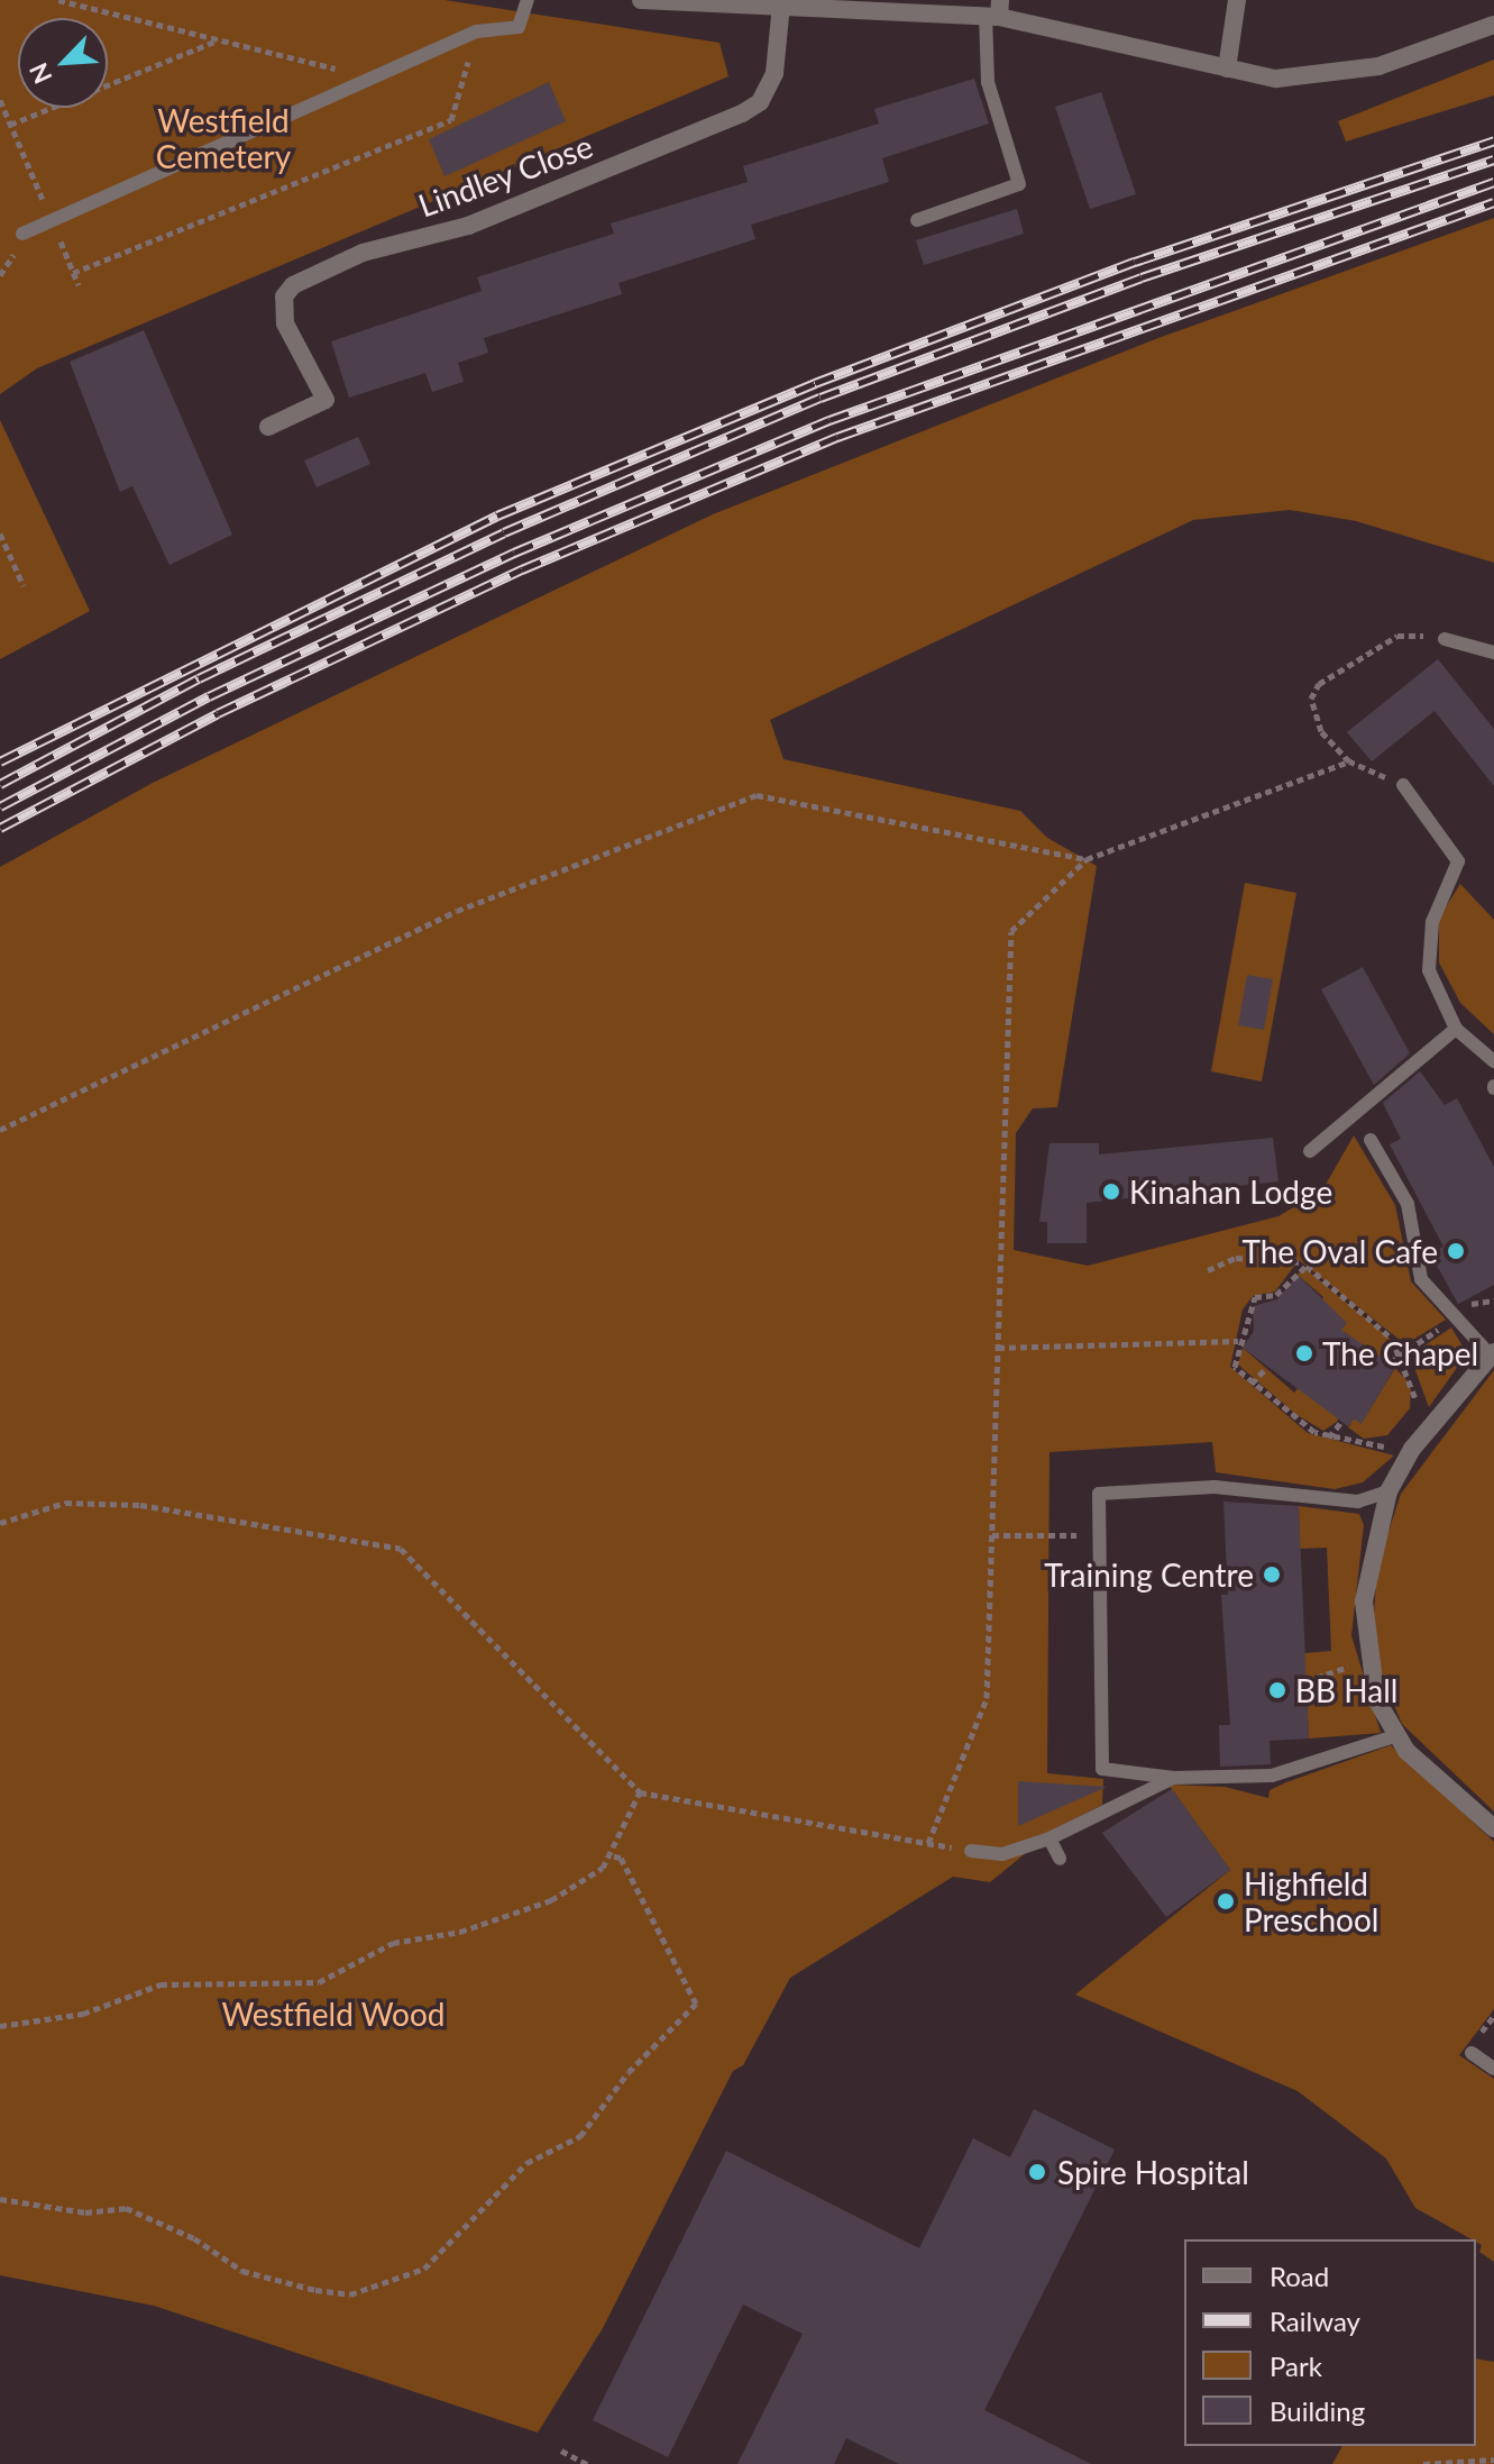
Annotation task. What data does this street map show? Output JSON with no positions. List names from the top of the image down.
{
  "streets": {
    "street": ["Lindley Close"]
  },
  "parks": ["Westfield Cemetery", "Westfield Wood"],
  "places": [
    "Kinahan Lodge",
    "The Oval Cafe",
    "The Chapel",
    "Training Centre",
    "BB Hall",
    "Highfield Preschool",
    "Spire Hospital"
  ],
  "legend": [
    "Road",
    "Railway",
    "Park",
    "Building"
  ],
  "north": "bottom left"
}
